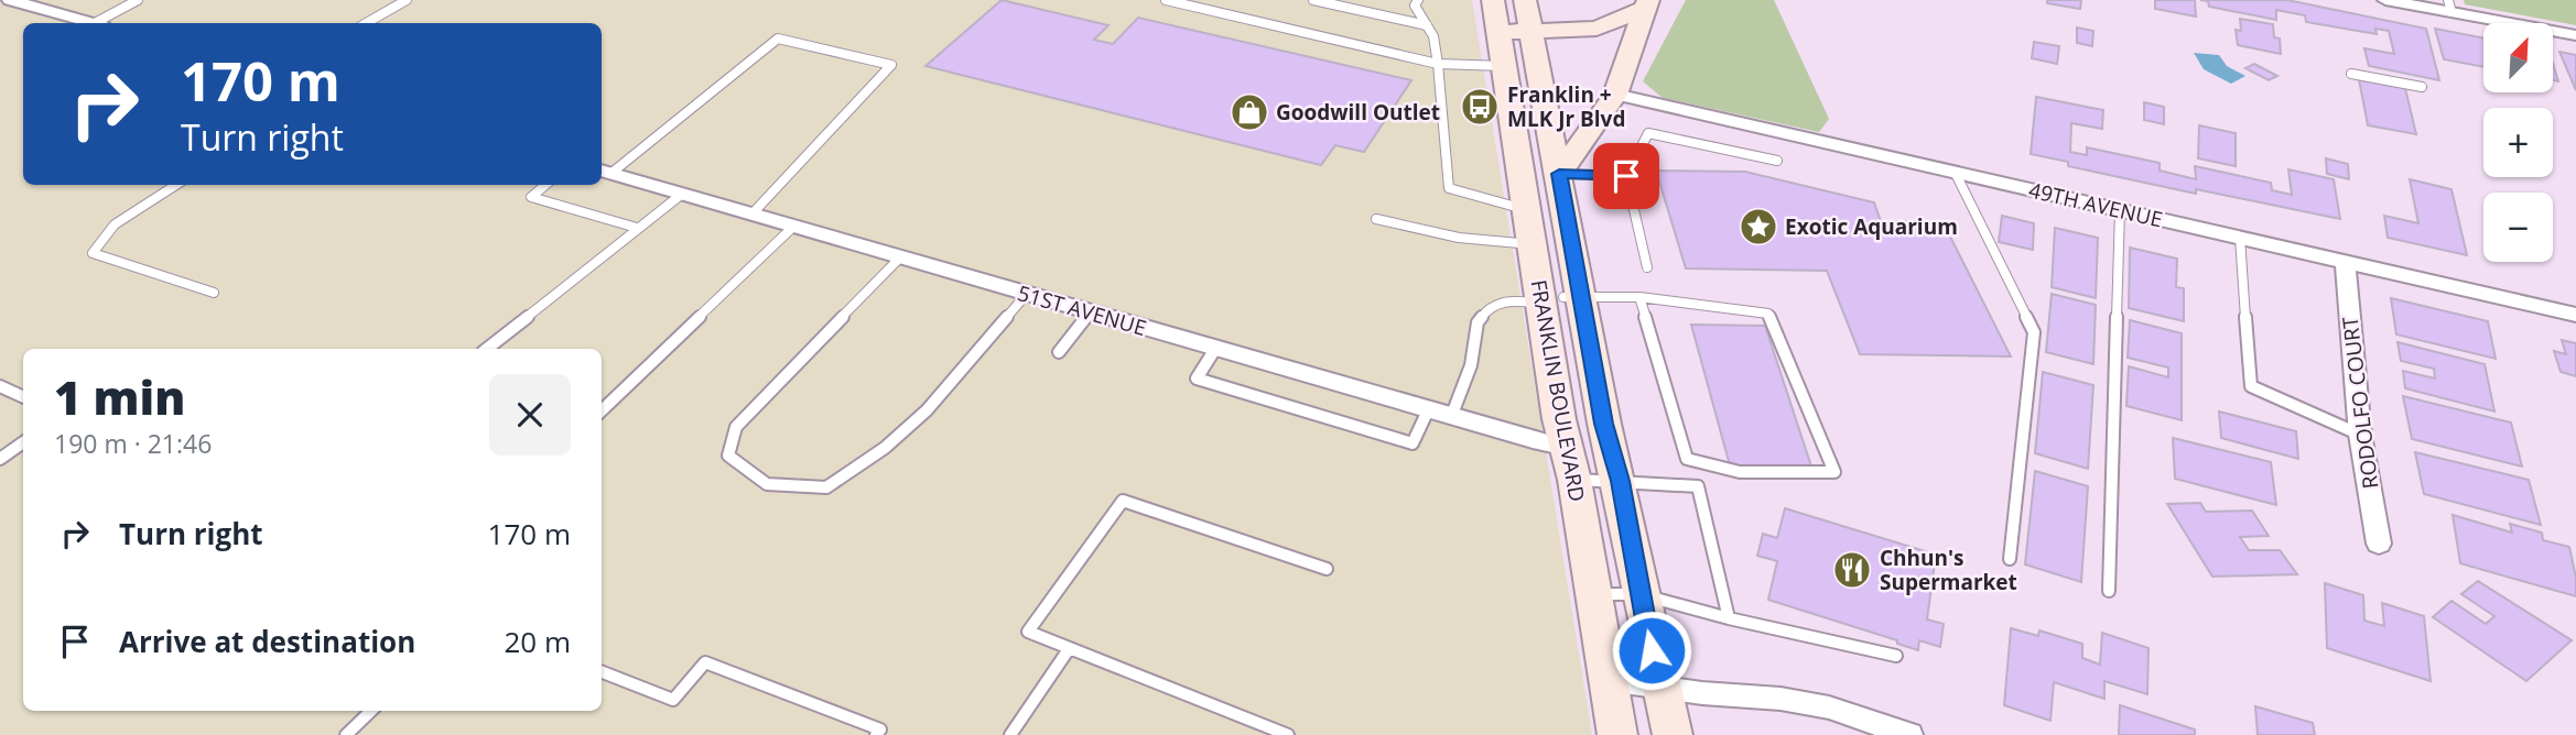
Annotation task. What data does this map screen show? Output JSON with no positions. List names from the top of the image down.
{
  "streets": {
    "main road": ["FRANKLIN BOULEVARD"],
    "street": ["49TH AVENUE", "51ST AVENUE", "RODOLFO COURT"]
  },
  "crossings": [
    ["49TH AVENUE", "RODOLFO COURT"],
    ["51ST AVENUE", "FRANKLIN BOULEVARD"]
  ],
  "places": {
    "bus stop": ["Franklin + MLK Jr Blvd"],
    "shop": ["Goodwill Outlet"],
    "place": ["Exotic Aquarium"],
    "restaurant": ["Chhun's Supermarket"]
  },
  "north": "top right",
  "page": {
    "map_buttons": ["+", "−"],
    "turn": ["170 m", "Turn right"],
    "heading": ["1 min", "190 m · 21:46"],
    "list": [
      {
        "name": "Turn right",
        "value": "170 m"
      },
      {
        "name": "Arrive at destination",
        "value": "20 m"
      }
    ]
  }
}
